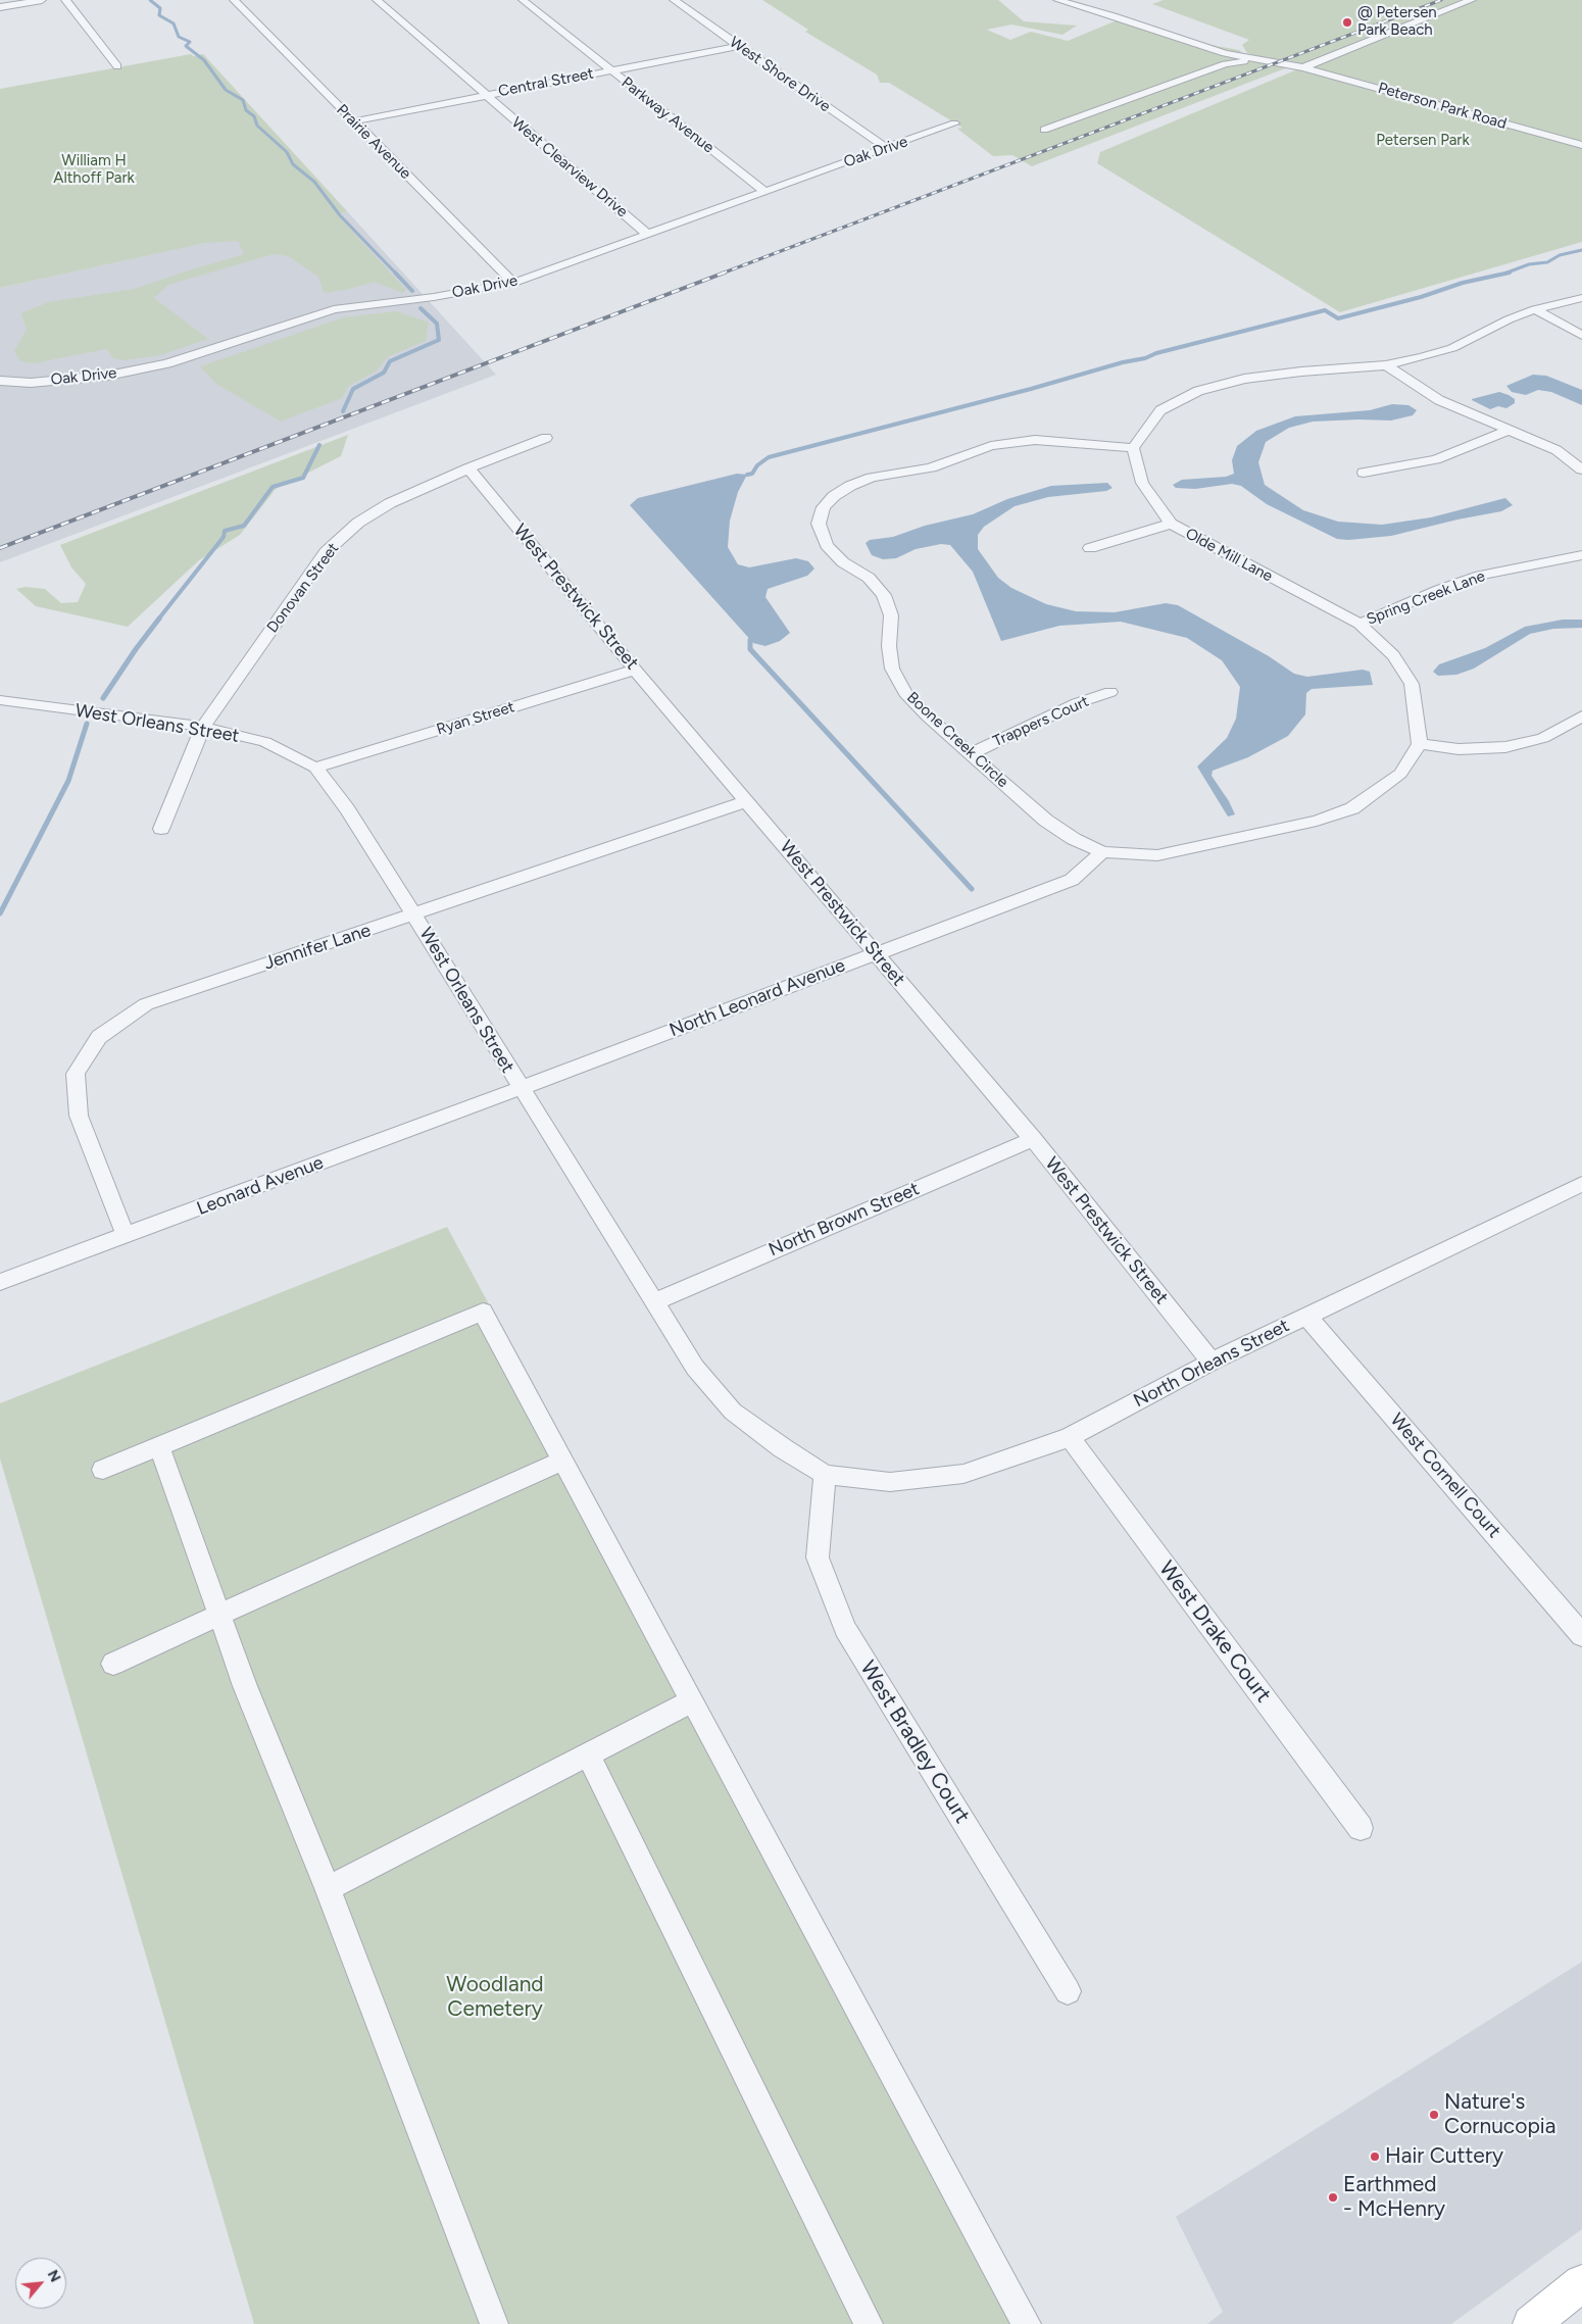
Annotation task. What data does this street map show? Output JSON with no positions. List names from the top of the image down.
{
  "streets": {
    "street": [
      "West Shore Drive",
      "Central Street",
      "Peterson Park Road",
      "Parkway Avenue",
      "Prairie Avenue",
      "Oak Drive",
      "West Clearview Drive",
      "Olde Mill Lane",
      "Donovan Street",
      "West Prestwick Street",
      "Spring Creek Lane",
      "Ryan Street",
      "Trappers Court",
      "West Orleans Street",
      "Boone Creek Circle",
      "Jennifer Lane",
      "North Leonard Avenue",
      "Leonard Avenue",
      "North Brown Street",
      "North Orleans Street",
      "West Cornell Court",
      "West Drake Court",
      "West Bradley Court"
    ]
  },
  "crossings": [
    ["West Shore Drive", "Central Street"],
    ["West Shore Drive", "Oak Drive"],
    ["Central Street", "Parkway Avenue"],
    ["Central Street", "Prairie Avenue"],
    ["Central Street", "West Clearview Drive"],
    ["Parkway Avenue", "Oak Drive"],
    ["Prairie Avenue", "Oak Drive"],
    ["Oak Drive", "West Clearview Drive"],
    ["Olde Mill Lane", "Spring Creek Lane"],
    ["Olde Mill Lane", "Boone Creek Circle"],
    ["Donovan Street", "West Prestwick Street"],
    ["Donovan Street", "West Orleans Street"],
    ["West Prestwick Street", "Ryan Street"],
    ["West Prestwick Street", "Jennifer Lane"],
    ["West Prestwick Street", "North Leonard Avenue"],
    ["West Prestwick Street", "North Brown Street"],
    ["West Prestwick Street", "North Orleans Street"],
    ["Ryan Street", "West Orleans Street"],
    ["Trappers Court", "Boone Creek Circle"],
    ["West Orleans Street", "Jennifer Lane"],
    ["West Orleans Street", "North Leonard Avenue"],
    ["West Orleans Street", "Leonard Avenue"],
    ["West Orleans Street", "North Brown Street"],
    ["West Orleans Street", "North Orleans Street"],
    ["West Orleans Street", "West Bradley Court"],
    ["Boone Creek Circle", "North Leonard Avenue"],
    ["Jennifer Lane", "Leonard Avenue"],
    ["North Leonard Avenue", "Leonard Avenue"],
    ["North Orleans Street", "West Cornell Court"],
    ["North Orleans Street", "West Drake Court"],
    ["North Orleans Street", "West Bradley Court"]
  ],
  "parks": ["Petersen Park", "William H Althoff Park", "Woodland Cemetery"],
  "places": [
    "@ Petersen Park Beach",
    "Nature's Cornucopia",
    "Hair Cuttery",
    "Earthmed - McHenry"
  ],
  "north": "top right"
}
